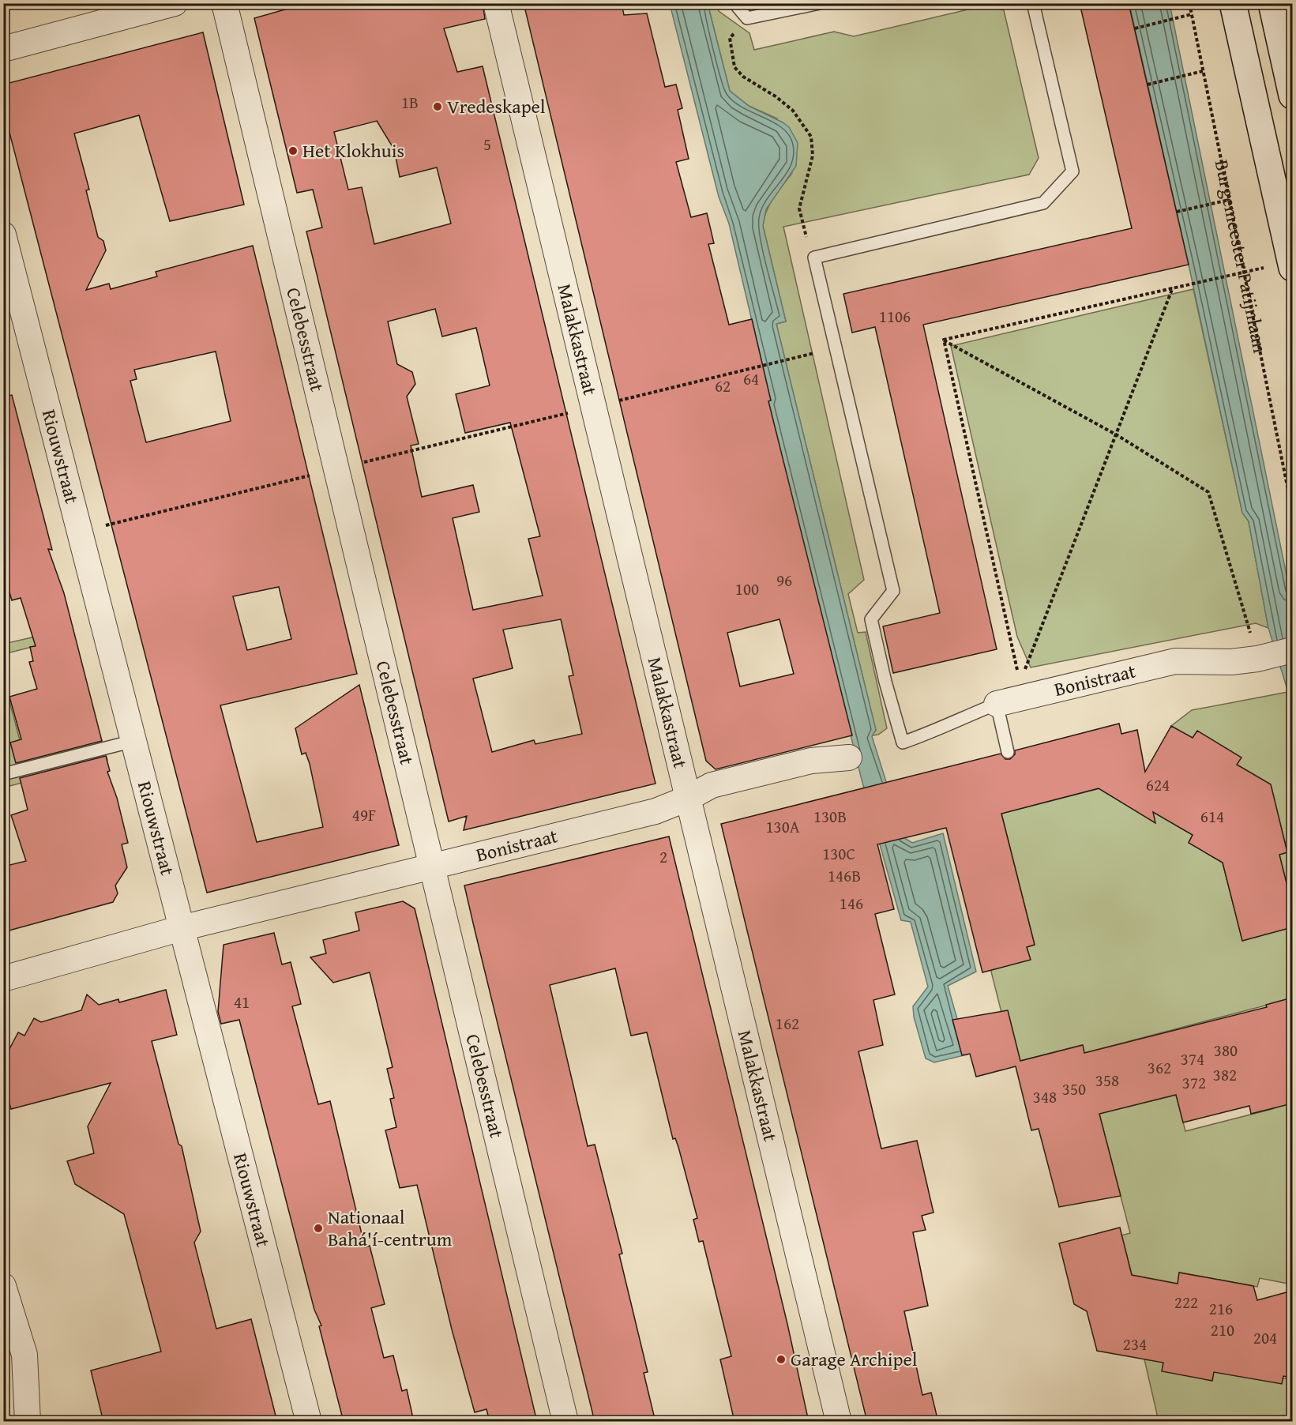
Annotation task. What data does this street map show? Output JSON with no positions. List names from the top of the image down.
{
  "streets": {
    "street": [
      "Celebesstraat",
      "Malakkastraat",
      "Riouwstraat",
      "Bonistraat"
    ],
    "path": ["Burgemeester Patijnlaan"]
  },
  "crossings": [
    ["Celebesstraat", "Bonistraat"],
    ["Malakkastraat", "Bonistraat"],
    ["Riouwstraat", "Bonistraat"]
  ],
  "places": [
    "Vredeskapel",
    "Het Klokhuis",
    "Nationaal Bahá'í-centrum",
    "Garage Archipel"
  ],
  "house_numbers": [
    "1B",
    "5",
    "1106",
    "64",
    "62",
    "96",
    "100",
    "624",
    "49F",
    "130B",
    "614",
    "130A",
    "130C",
    "2",
    "146B",
    "146",
    "41",
    "162",
    "380",
    "374",
    "362",
    "382",
    "358",
    "372",
    "350",
    "348",
    "222",
    "216",
    "210",
    "204",
    "234"
  ]
}
